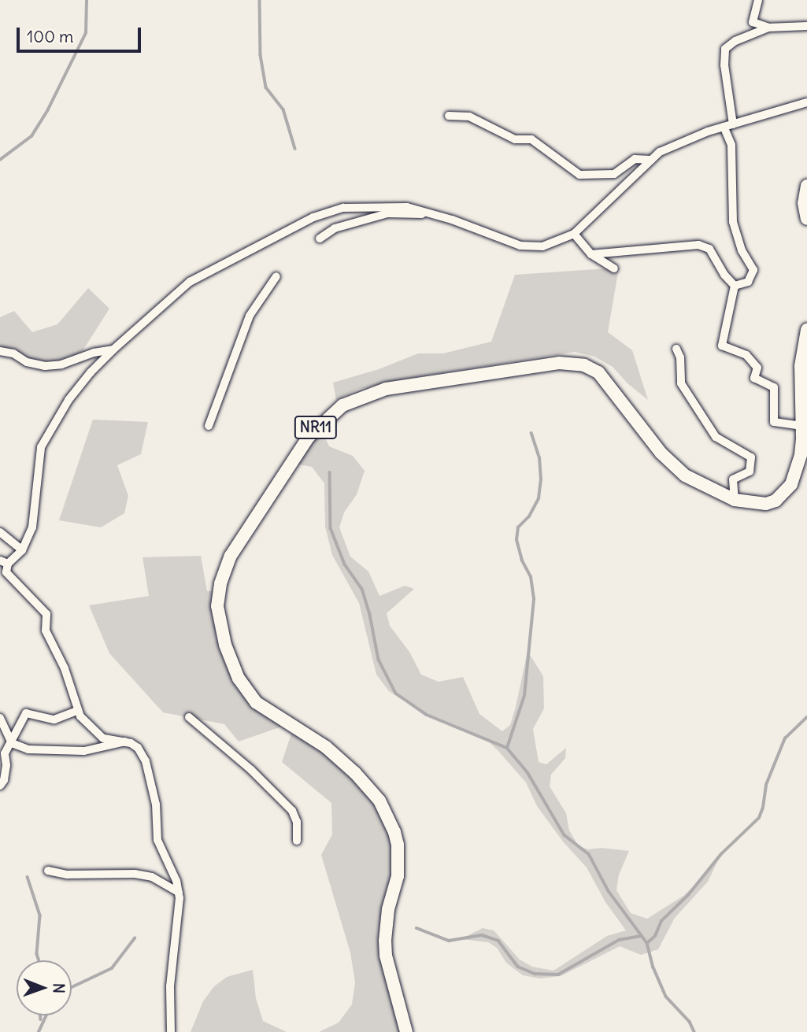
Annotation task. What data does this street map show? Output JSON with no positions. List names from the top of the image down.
{
  "streets": {
    "highway": ["NR11"]
  },
  "scale_bar": "100 m",
  "north": "right"
}
